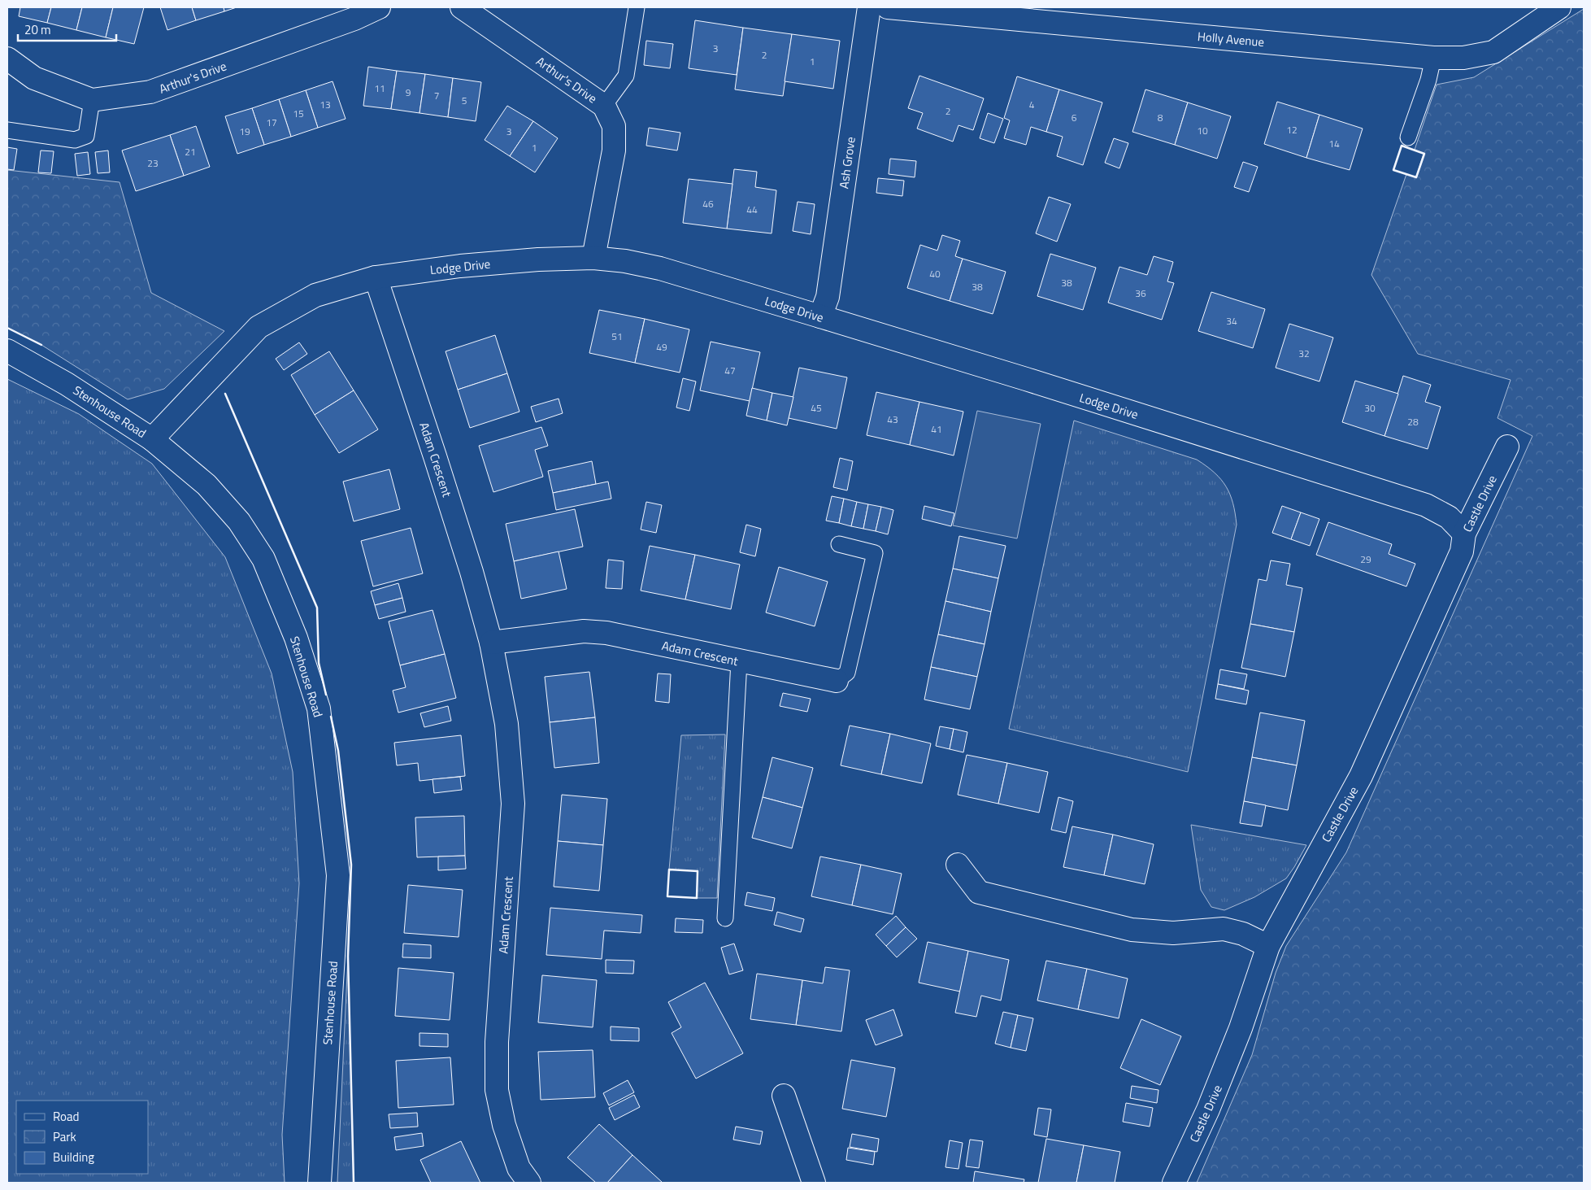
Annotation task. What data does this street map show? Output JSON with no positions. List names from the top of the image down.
{
  "streets": {
    "street": [
      "Holly Avenue",
      "Arthur's Drive",
      "Ash Grove",
      "Lodge Drive",
      "Stenhouse Road",
      "Adam Crescent",
      "Castle Drive"
    ]
  },
  "crossings": [
    ["Arthur's Drive", "Lodge Drive"],
    ["Ash Grove", "Lodge Drive"],
    ["Lodge Drive", "Stenhouse Road"],
    ["Lodge Drive", "Adam Crescent"],
    ["Lodge Drive", "Castle Drive"]
  ],
  "house_numbers": [
    "3",
    "2",
    "1",
    "11",
    "9",
    "7",
    "5",
    "13",
    "4",
    "2",
    "15",
    "6",
    "8",
    "17",
    "12",
    "10",
    "19",
    "3",
    "14",
    "1",
    "21",
    "23",
    "46",
    "44",
    "40",
    "38",
    "38",
    "36",
    "34",
    "51",
    "49",
    "32",
    "47",
    "45",
    "30",
    "43",
    "28",
    "41",
    "29"
  ],
  "legend": ["Road", "Park", "Building"],
  "scale_bar": "20 m"
}
